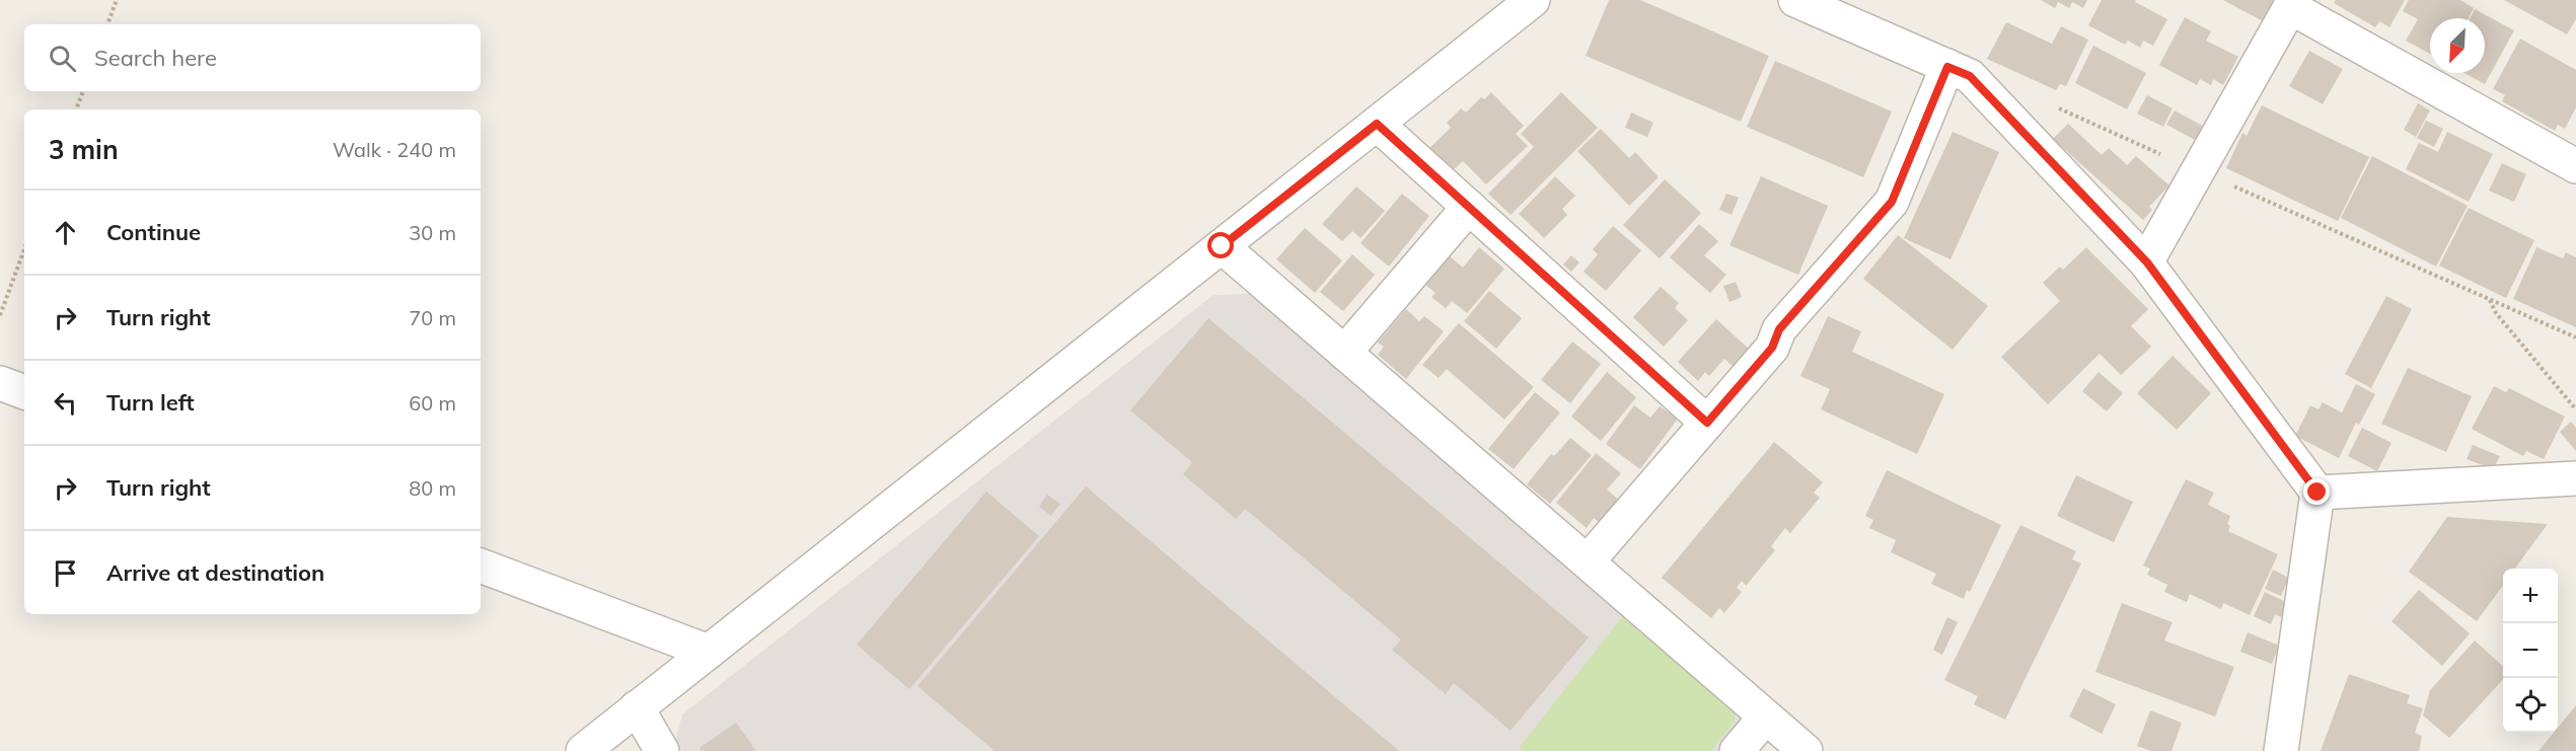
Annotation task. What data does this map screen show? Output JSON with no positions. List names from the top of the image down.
{
  "north": "bottom left",
  "page": {
    "search": "Search here",
    "heading": ["3 min", "Walk · 240 m"],
    "list": [
      ["Continue", "30 m"],
      ["Turn right", "70 m"],
      ["Turn left", "60 m"],
      ["Turn right", "80 m"],
      "Arrive at destination"
    ],
    "map_buttons": ["+", "−"]
  }
}
